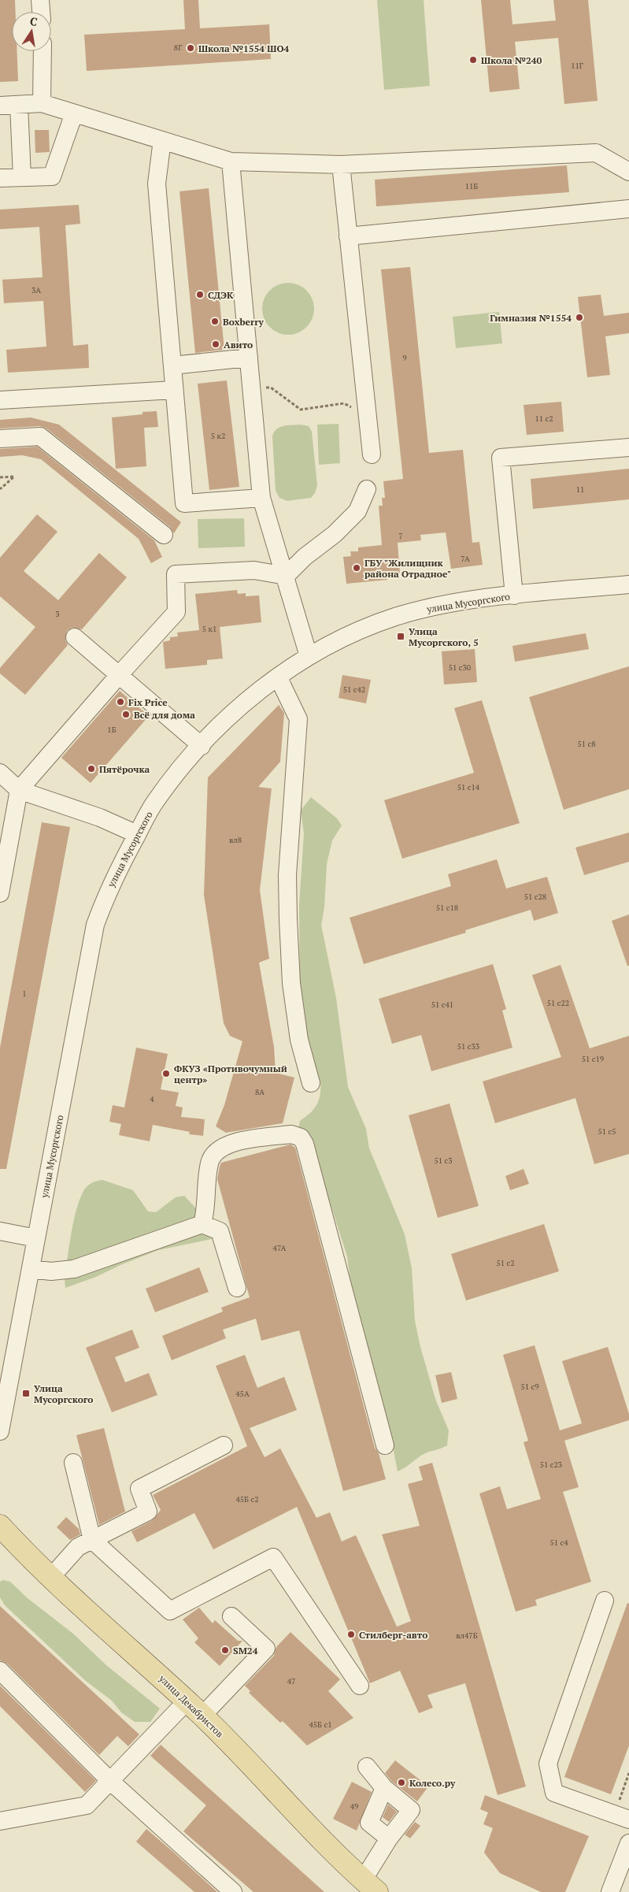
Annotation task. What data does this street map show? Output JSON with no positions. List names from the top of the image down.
{
  "streets": {
    "main road": ["улица Декабристов"],
    "street": ["улица Мусоргского"]
  },
  "places": {
    "other": [
      "Школа №1554 ШО4",
      "Школа №240",
      "СДЭК",
      "Гимназия №1554",
      "Boxberry",
      "Авито",
      "ГБУ \"Жилищник района Отрадное\"",
      "Fix Price",
      "Всё для дома",
      "Пятёрочка",
      "ФКУЗ «Противочумный центр»",
      "Стилберг-авто",
      "SM24",
      "Колесо.ру"
    ],
    "transit": ["Улица Мусоргского, 5", "Улица Мусоргского"]
  },
  "house_numbers": [
    "8Г",
    "11Г",
    "11Б",
    "3А",
    "9",
    "11 с2",
    "5 к2",
    "11",
    "7",
    "7А",
    "3",
    "5 к1",
    "51 с30",
    "51 с42",
    "1Б",
    "51 с8",
    "51 с14",
    "вл8",
    "51 с28",
    "51 с18",
    "1",
    "51 с22",
    "51 с41",
    "51 с33",
    "51 с19",
    "8А",
    "4",
    "51 с5",
    "51 с3",
    "47А",
    "51 с2",
    "51 с9",
    "45А",
    "51 с23",
    "45Б с2",
    "51 с4",
    "вл47Б",
    "47",
    "45Б с1",
    "49"
  ],
  "north": "top"
}
